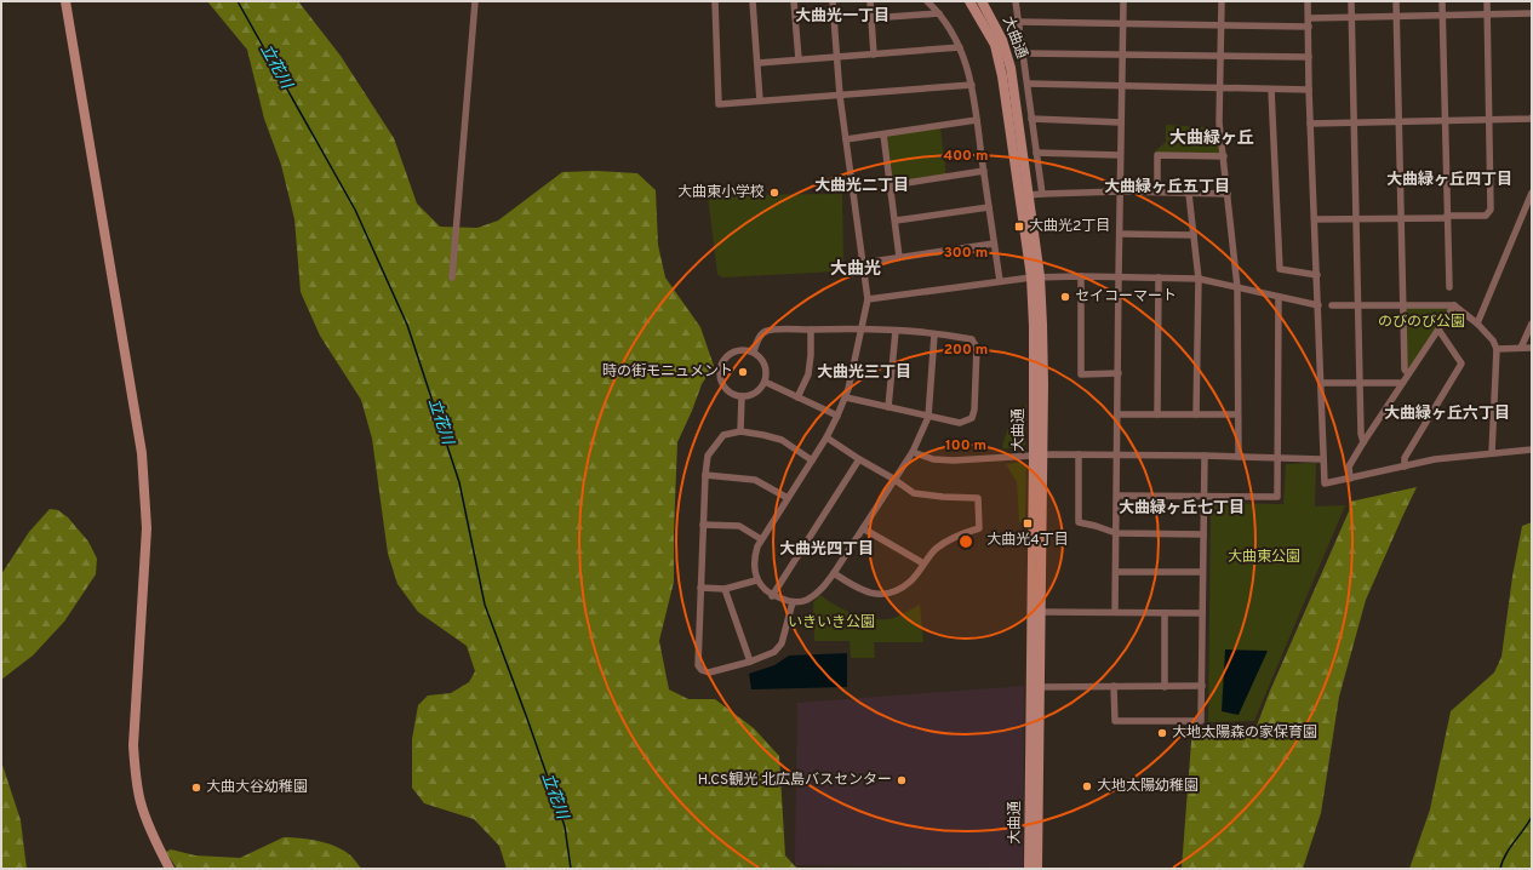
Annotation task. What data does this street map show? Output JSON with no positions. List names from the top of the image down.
{
  "streets": {
    "street": ["大曲通"]
  },
  "districts": [
    "大曲光一丁目",
    "大曲緑ヶ丘",
    "大曲緑ヶ丘四丁目",
    "大曲光二丁目",
    "大曲緑ヶ丘五丁目",
    "大曲光",
    "大曲光三丁目",
    "大曲緑ヶ丘六丁目",
    "大曲緑ヶ丘七丁目",
    "大曲光四丁目"
  ],
  "water": ["立花川"],
  "parks": ["のびのび公園", "大曲東公園", "いきいき公園"],
  "places": {
    "other": [
      "大曲東小学校",
      "セイコーマート",
      "時の街モニュメント",
      "大地太陽森の家保育園",
      "H.CS観光 北広島バスセンター",
      "大地太陽幼稚園",
      "大曲大谷幼稚園"
    ],
    "transit": ["大曲光2丁目", "大曲光4丁目"]
  },
  "rings": [
    "400 m",
    "300 m",
    "200 m",
    "100 m"
  ]
}
